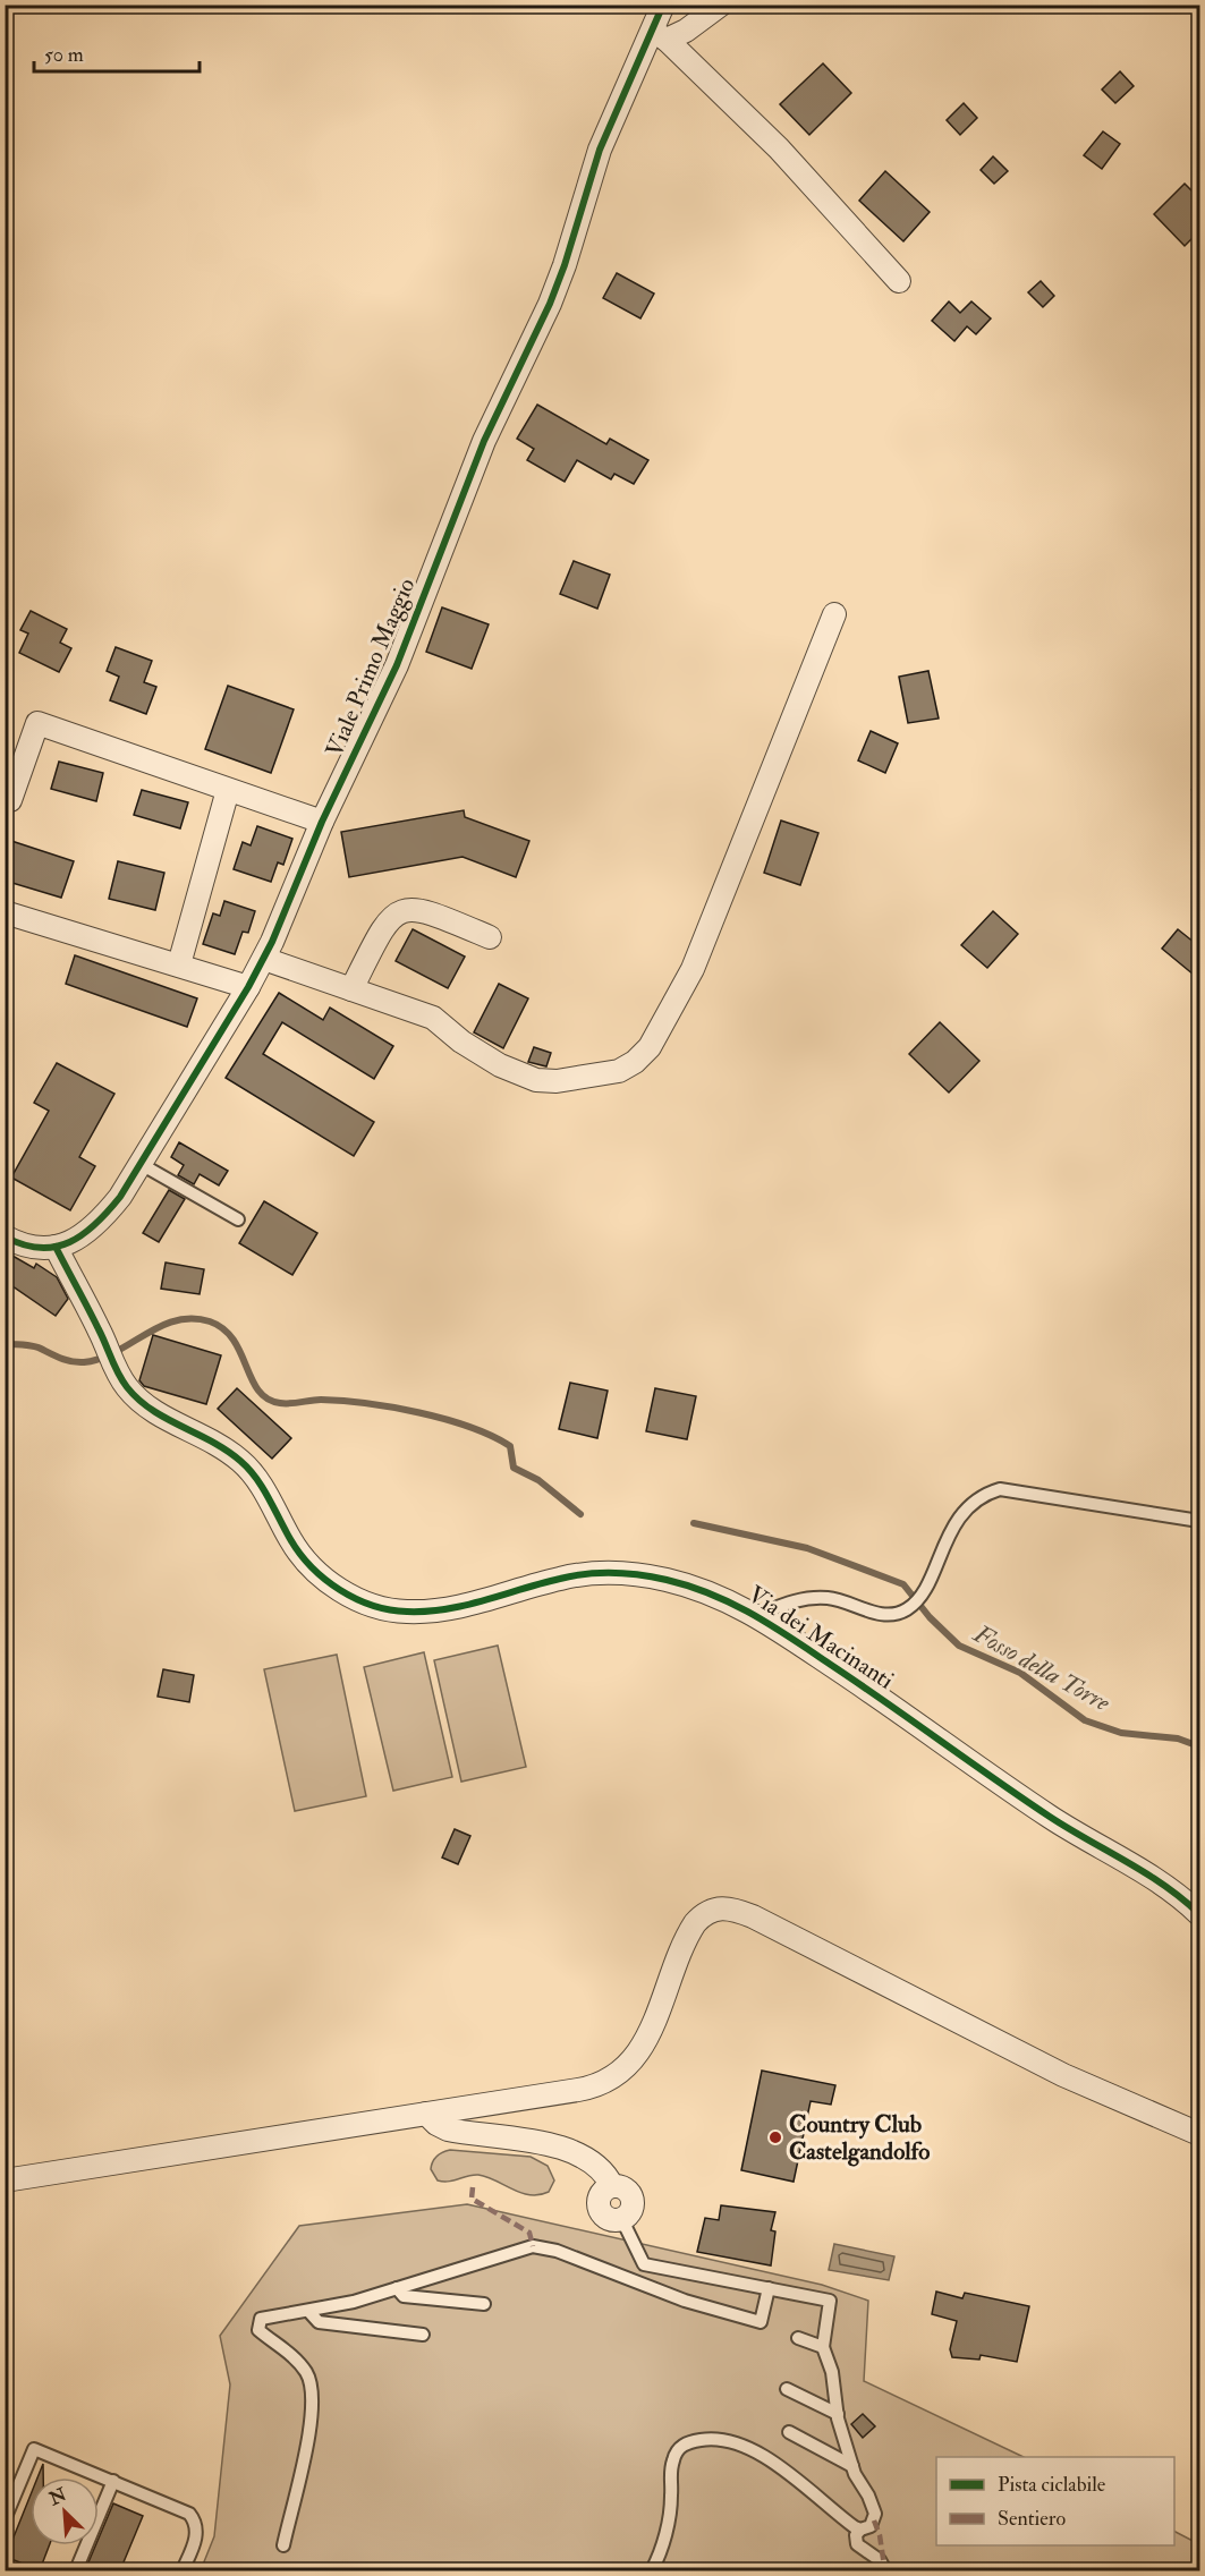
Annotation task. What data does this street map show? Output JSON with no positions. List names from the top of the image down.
{
  "streets": {
    "street": ["Viale Primo Maggio", "Via dei Macinanti"]
  },
  "crossings": [
    ["Viale Primo Maggio", "Via dei Macinanti"]
  ],
  "water": ["Fosso della Torre"],
  "places": ["Country Club Castelgandolfo"],
  "legend": ["Pista ciclabile", "Sentiero"],
  "scale_bar": "50 m",
  "north": "top left"
}
